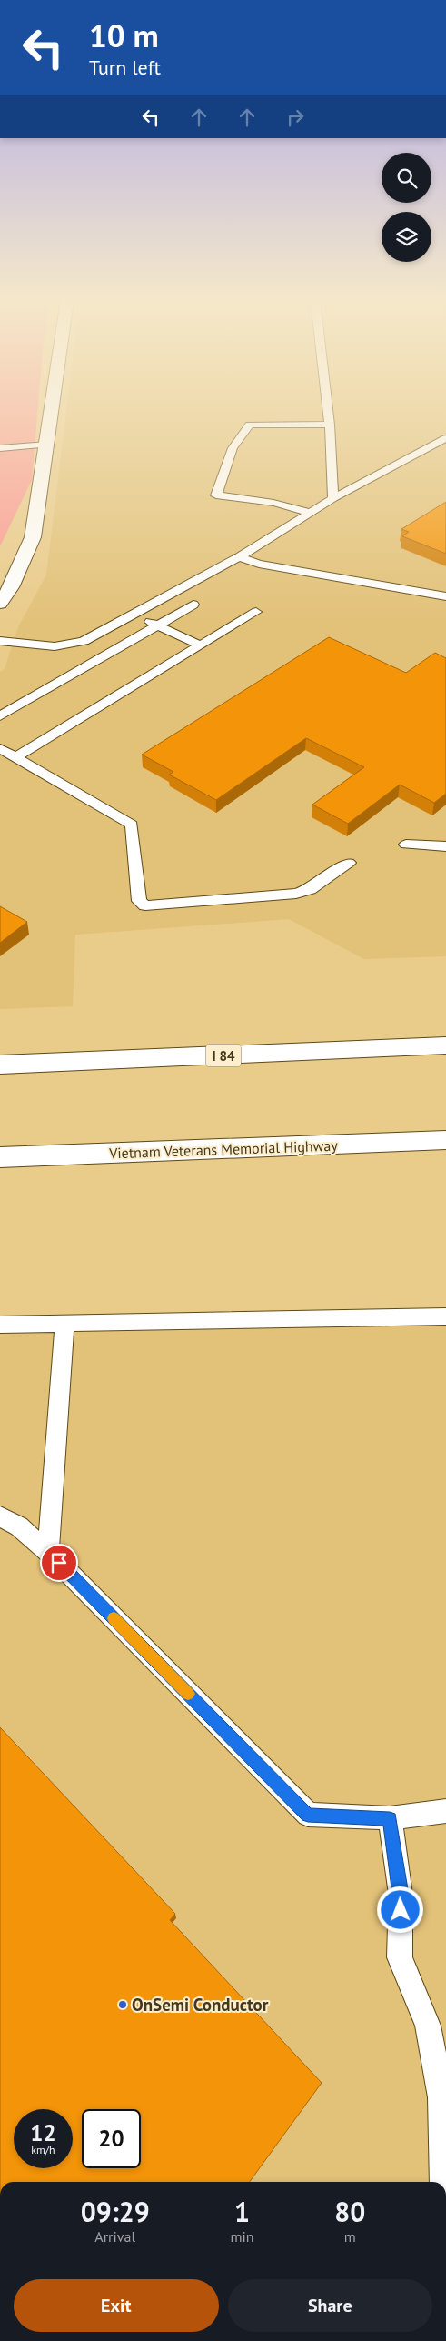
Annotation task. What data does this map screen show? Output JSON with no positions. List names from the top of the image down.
{
  "streets": {
    "main road": ["I 84", "Vietnam Veterans Memorial Highway"]
  },
  "places": ["OnSemi Conductor"],
  "page": {
    "turn": ["10 m", "Turn left"],
    "speed": "12 km/h",
    "limit": "20",
    "eta": [
      "09:29",
      "Arrival",
      "1",
      "min",
      "80",
      "m"
    ],
    "buttons": ["Exit", "Share"]
  }
}
